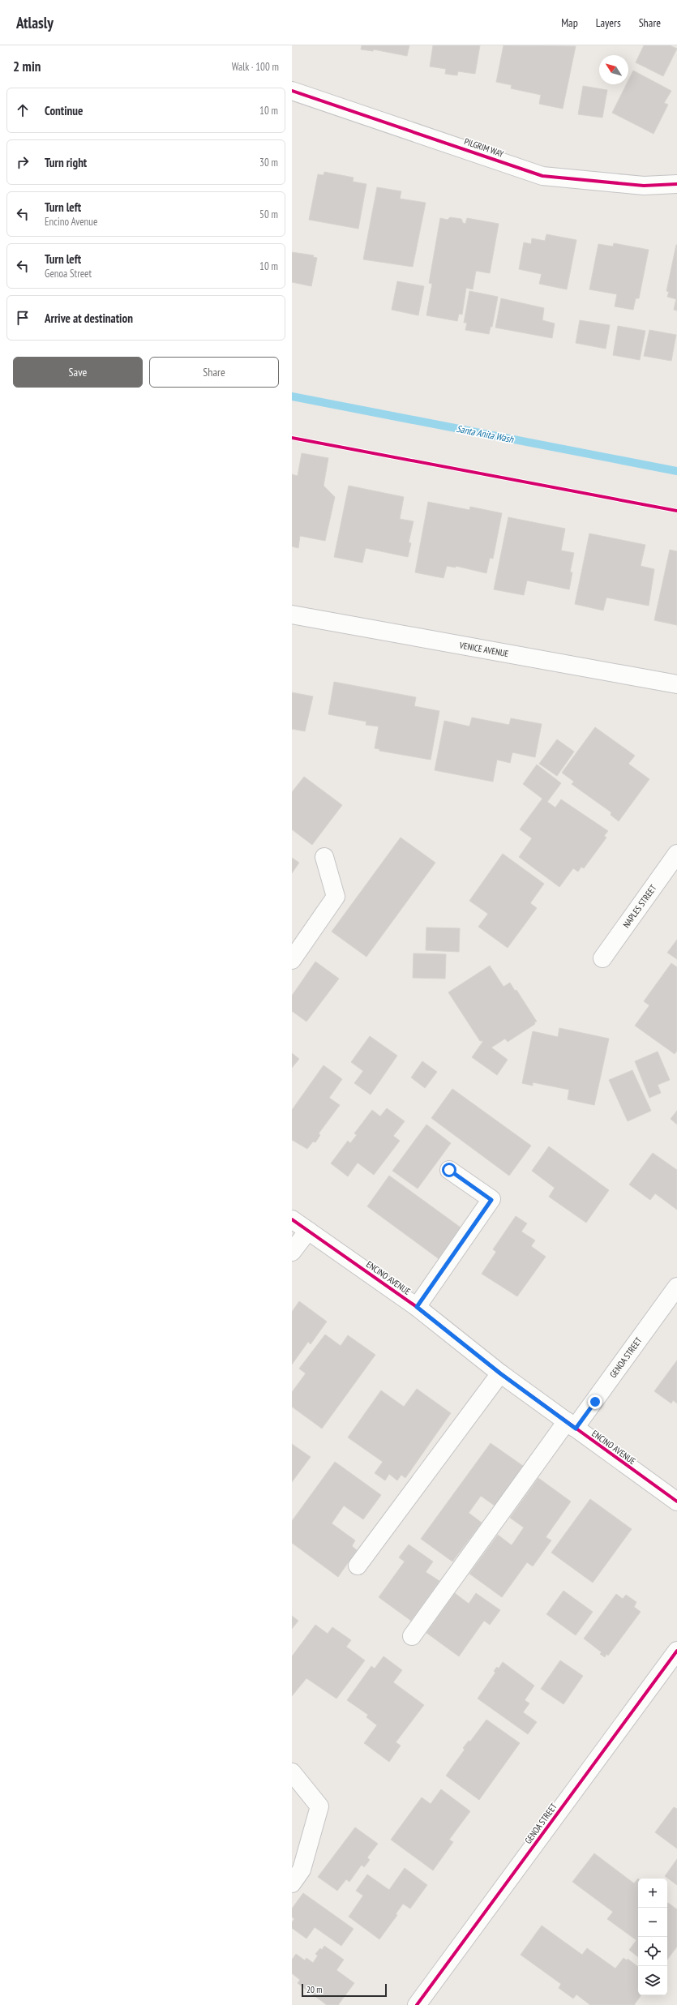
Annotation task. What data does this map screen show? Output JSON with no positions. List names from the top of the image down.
{
  "streets": {
    "street": [
      "PILGRIM WAY",
      "VENICE AVENUE",
      "NAPLES STREET",
      "ENCINO AVENUE",
      "GENOA STREET"
    ]
  },
  "crossings": [
    ["ENCINO AVENUE", "GENOA STREET"]
  ],
  "water": ["Santa Anita Wash"],
  "scale_bar": "20 m",
  "north": "top left",
  "page": {
    "header": "Atlasly",
    "nav": ["Map", "Layers", "Share"],
    "heading": ["2 min", "Walk · 100 m"],
    "list": [
      ["Continue", "10 m"],
      ["Turn right", "30 m"],
      ["Turn left", "Encino Avenue", "50 m"],
      ["Turn left", "Genoa Street", "10 m"],
      "Arrive at destination"
    ],
    "buttons": ["Save", "Share"],
    "map_buttons": ["+", "−"],
    "scale": "20 m"
  }
}
